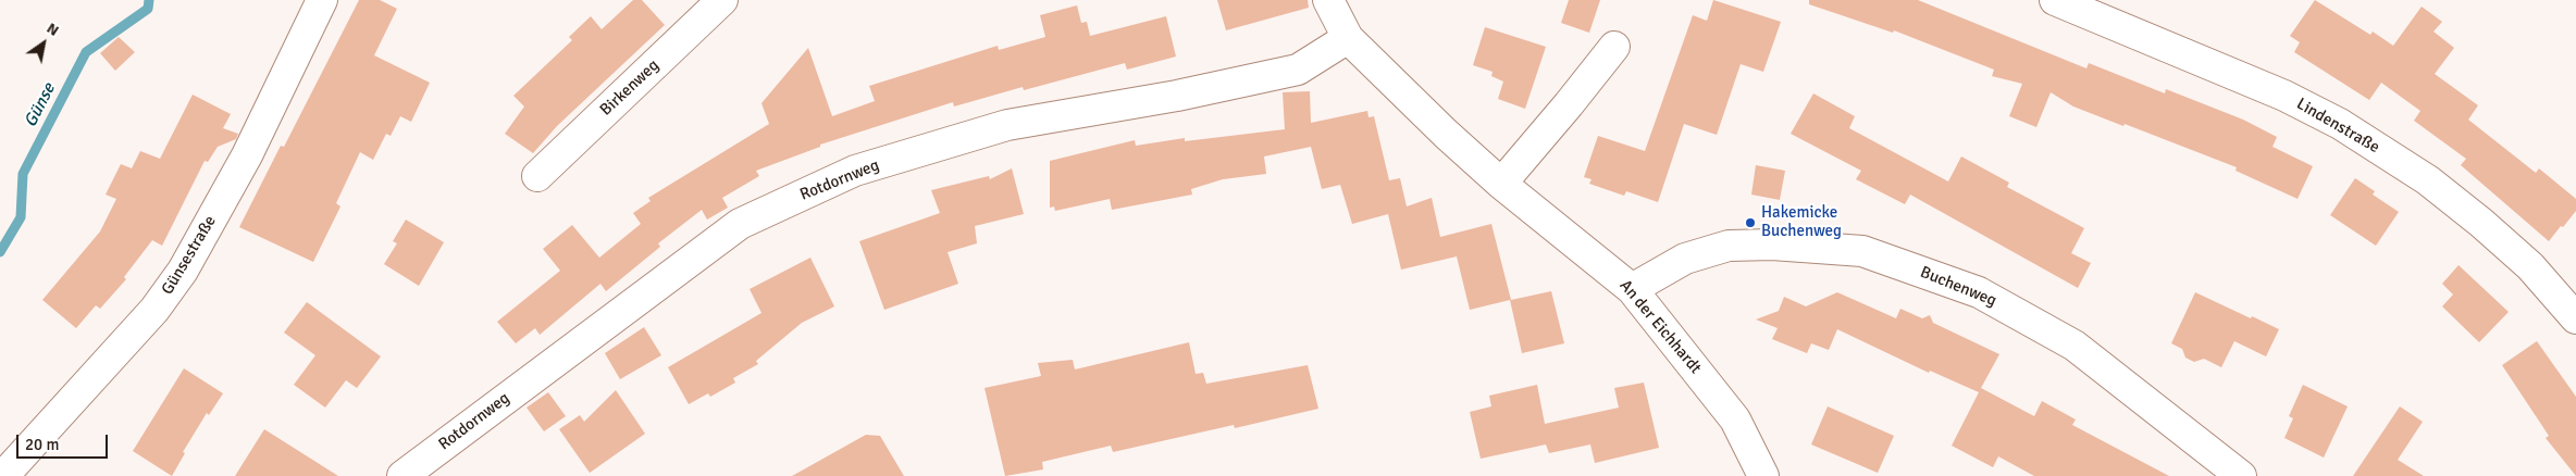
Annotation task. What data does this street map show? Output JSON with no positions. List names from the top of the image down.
{
  "streets": {
    "street": [
      "Birkenweg",
      "Lindenstraße",
      "Rotdornweg",
      "Günsestraße",
      "Buchenweg",
      "An der Eichhardt"
    ]
  },
  "crossings": [
    ["Rotdornweg", "An der Eichhardt"],
    ["Buchenweg", "An der Eichhardt"]
  ],
  "water": ["Günse"],
  "places": ["Hakemicke Buchenweg"],
  "scale_bar": "20 m",
  "north": "top right"
}
